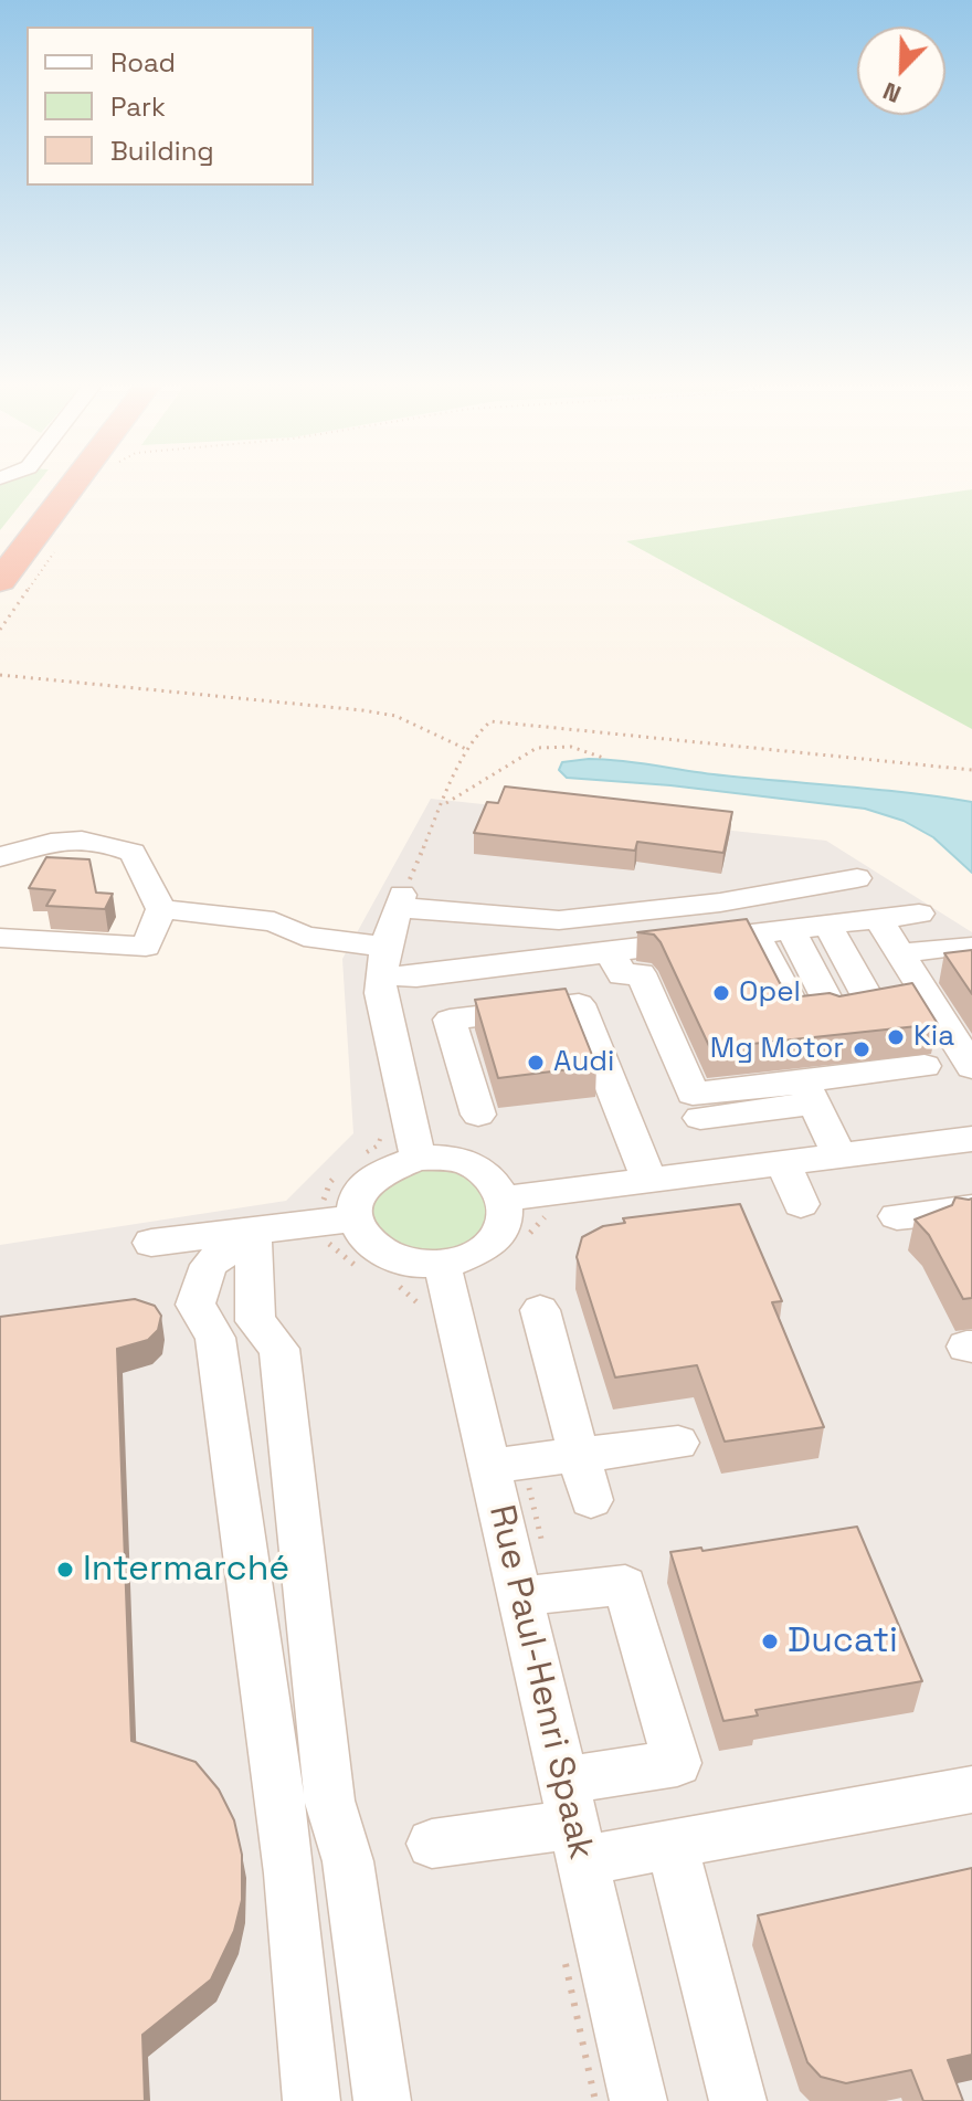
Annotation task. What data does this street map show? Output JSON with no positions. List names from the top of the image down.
{
  "streets": {
    "street": ["Rue Paul-Henri Spaak"]
  },
  "places": [
    "Opel",
    "Kia",
    "Mg Motor",
    "Audi",
    "Intermarché",
    "Ducati"
  ],
  "legend": ["Road", "Park", "Building"],
  "north": "bottom left"
}
